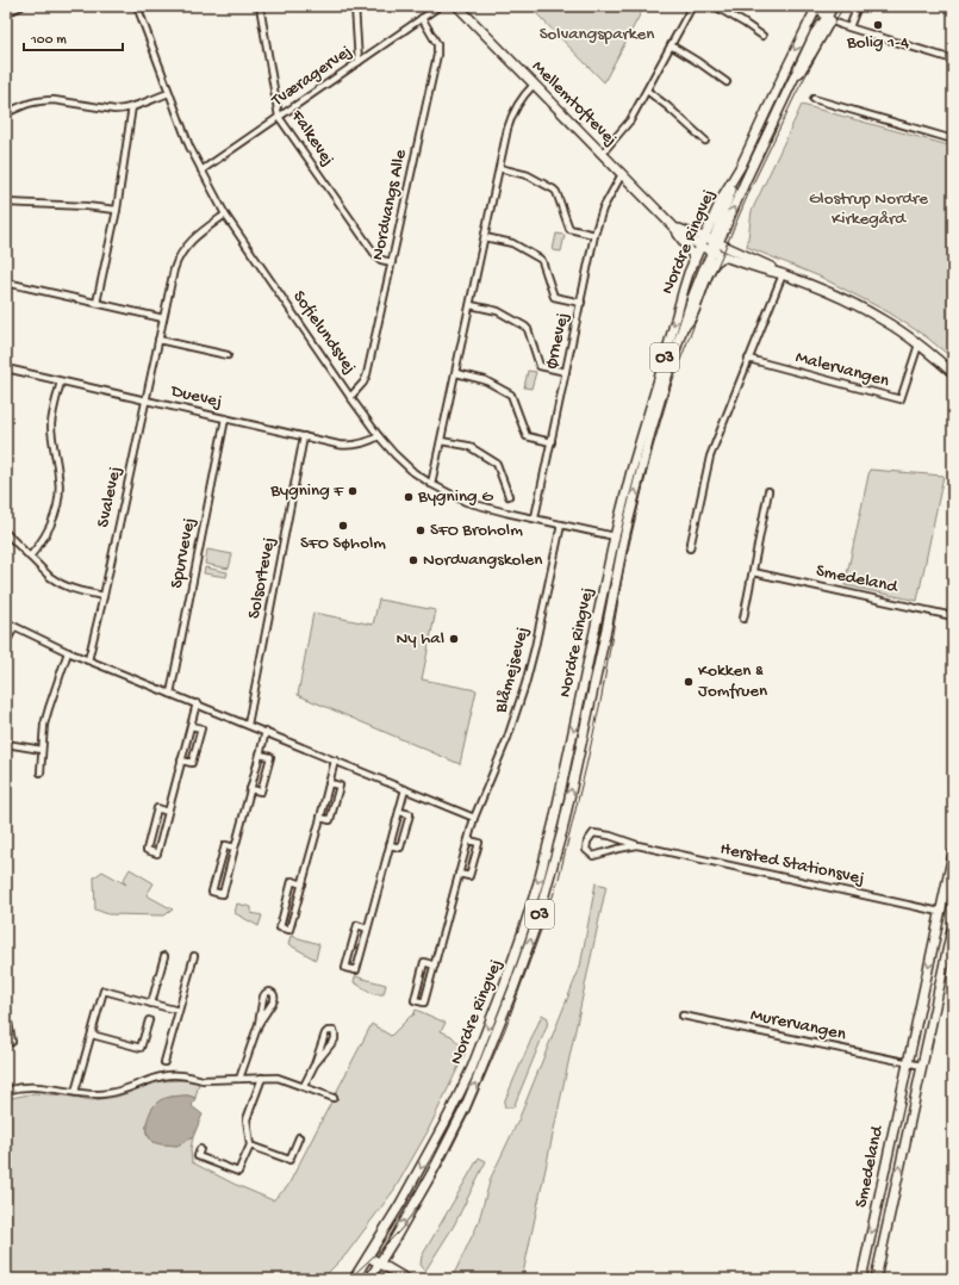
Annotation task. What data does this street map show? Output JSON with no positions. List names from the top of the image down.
{
  "streets": {
    "main road": [
      "Mellemtoftevej",
      "Nordre Ringvej",
      "O3",
      "Smedeland"
    ],
    "street": [
      "Tværagervej",
      "Falkevej",
      "Nordvangs Alle",
      "Sofielundsvej",
      "Ørnevej",
      "Malervangen",
      "Duevej",
      "Svalevej",
      "Spurvevej",
      "Solsortevej",
      "Blåmejsevej",
      "Hersted Stationsvej",
      "Murervangen"
    ]
  },
  "crossings": [
    ["Tværagervej", "Falkevej"],
    ["Tværagervej", "Nordvangs Alle"],
    ["Tværagervej", "Sofielundsvej"],
    ["Mellemtoftevej", "Nordre Ringvej"],
    ["Mellemtoftevej", "Ørnevej"],
    ["Falkevej", "Nordvangs Alle"],
    ["Nordvangs Alle", "Sofielundsvej"],
    ["Nordre Ringvej", "Sofielundsvej"],
    ["Sofielundsvej", "Ørnevej"],
    ["Sofielundsvej", "Duevej"],
    ["Sofielundsvej", "Svalevej"],
    ["Sofielundsvej", "Blåmejsevej"],
    ["Duevej", "Svalevej"],
    ["Duevej", "Spurvevej"],
    ["Duevej", "Solsortevej"],
    ["Smedeland", "Hersted Stationsvej"],
    ["Smedeland", "Murervangen"]
  ],
  "parks": ["Solvangsparken", "Glostrup Nordre Kirkegård"],
  "places": [
    "Bolig 1-4",
    "Bygning F",
    "Bygning G",
    "SFO Søholm",
    "SFO Broholm",
    "Nordvangskolen",
    "Ny hal",
    "Kokken & Jomfruen"
  ],
  "scale_bar": "100 m"
}
